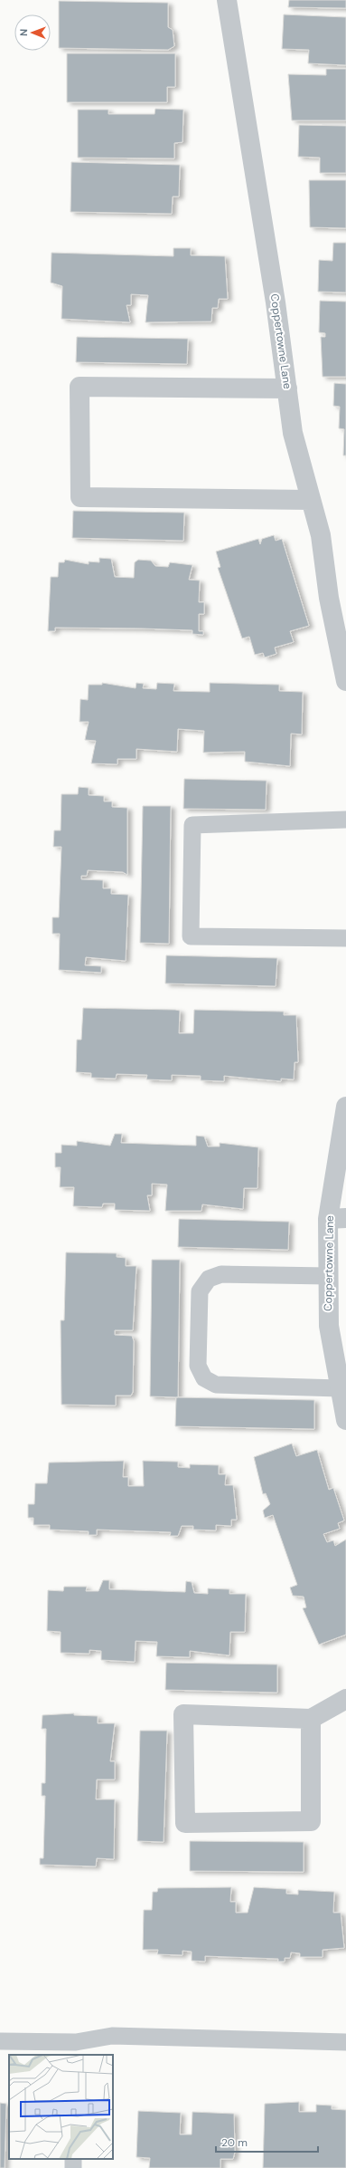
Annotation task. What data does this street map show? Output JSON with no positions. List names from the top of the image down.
{
  "streets": {
    "street": ["Coppertowne Lane"]
  },
  "scale_bar": "20 m",
  "north": "left"
}
